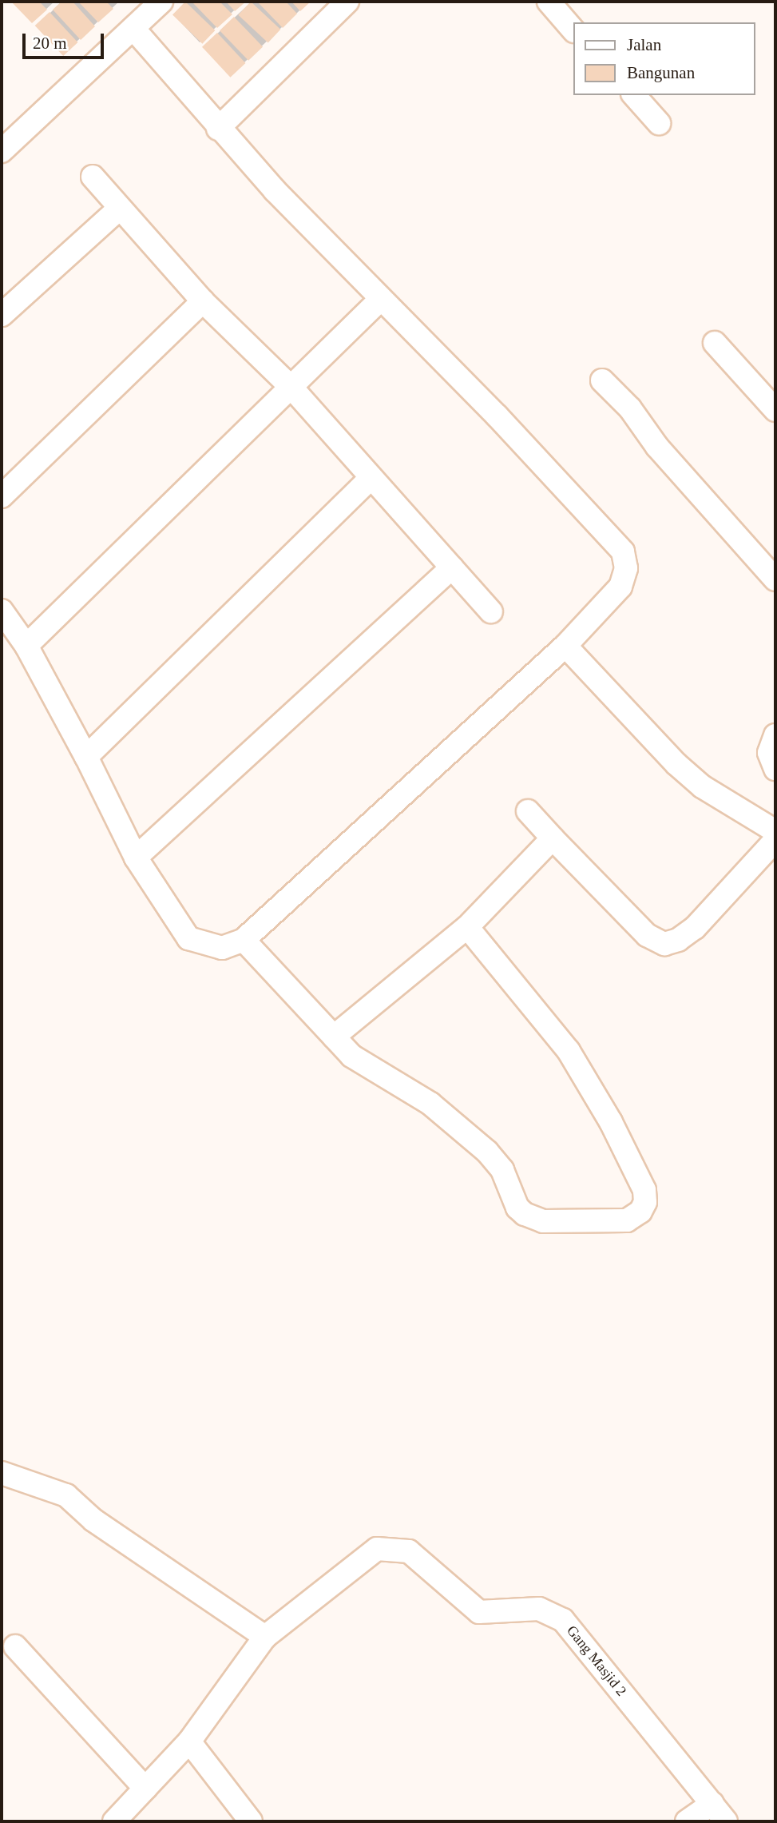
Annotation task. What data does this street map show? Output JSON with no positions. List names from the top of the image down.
{
  "streets": {
    "street": ["Gang Masjid 2"]
  },
  "legend": ["Jalan", "Bangunan"],
  "scale_bar": "20 m"
}
